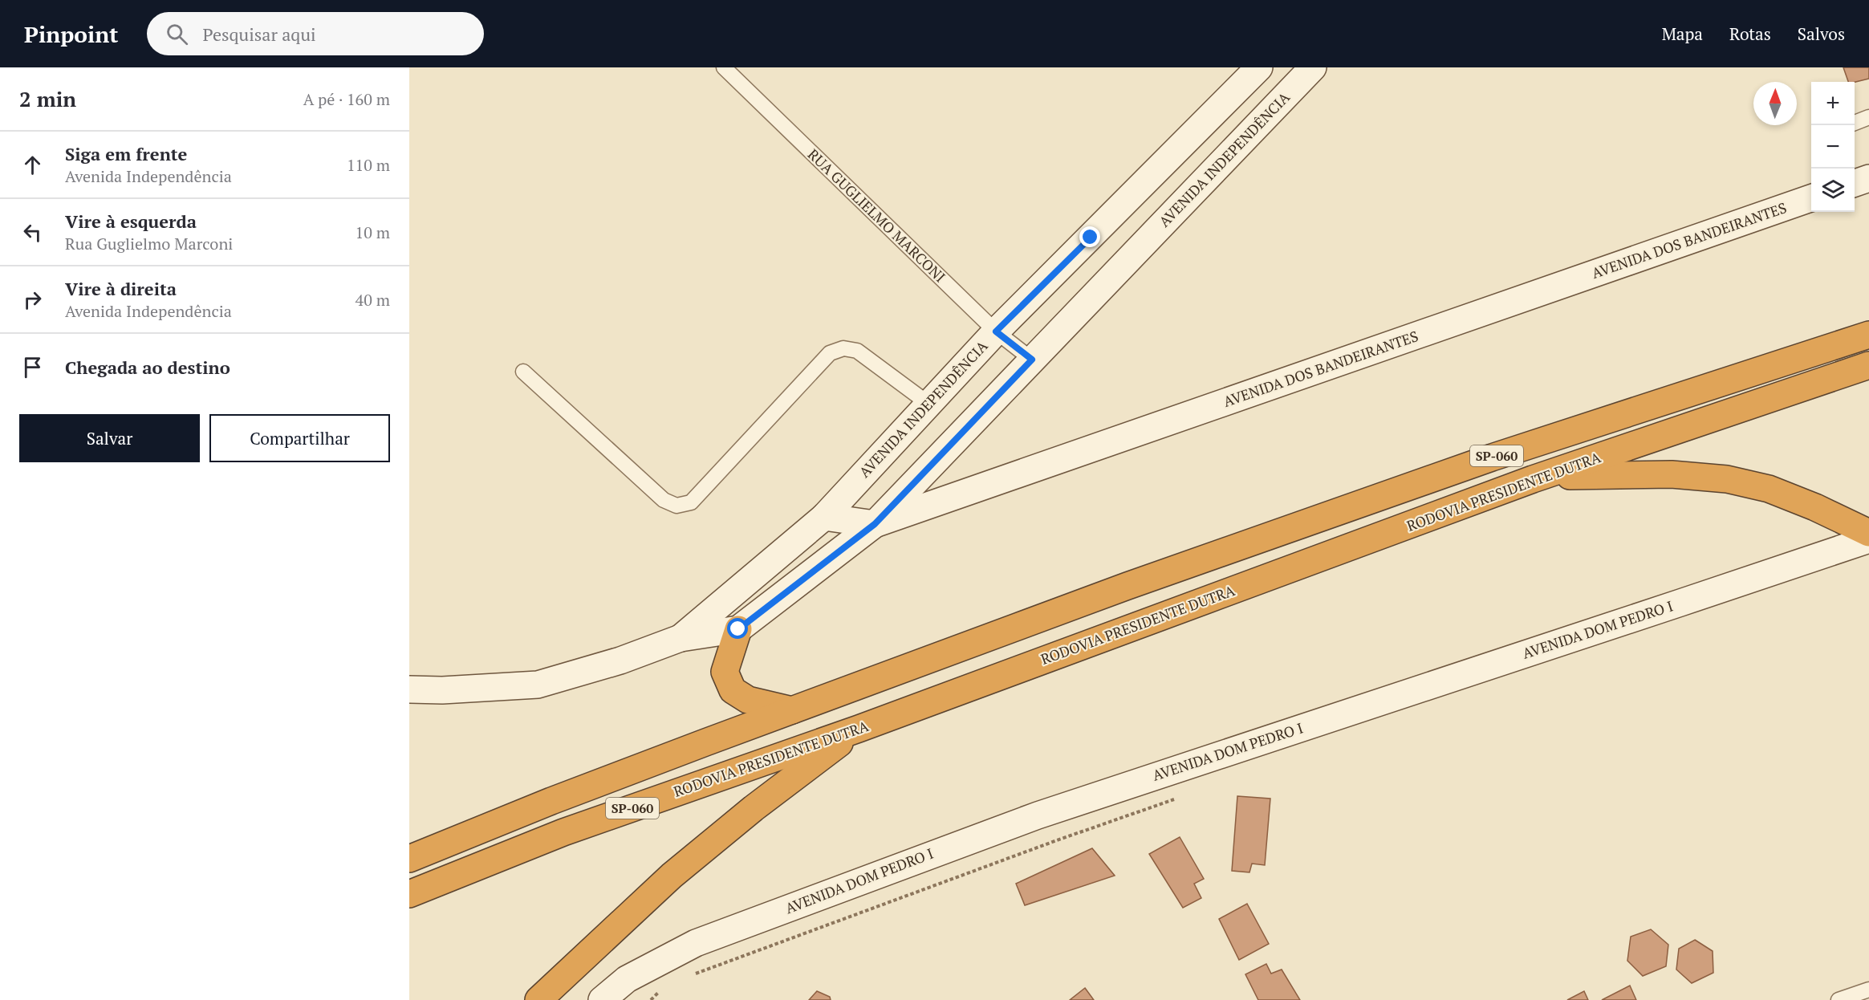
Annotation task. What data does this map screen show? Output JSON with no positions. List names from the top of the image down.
{
  "streets": {
    "highway": ["SP-060", "RODOVIA PRESIDENTE DUTRA"],
    "main road": ["AVENIDA INDEPENDÊNCIA", "AVENIDA DOS BANDEIRANTES", "AVENIDA DOM PEDRO I"],
    "lane": ["RUA GUGLIELMO MARCONI"]
  },
  "crossings": [
    ["AVENIDA INDEPENDÊNCIA", "RUA GUGLIELMO MARCONI"],
    ["AVENIDA INDEPENDÊNCIA", "AVENIDA DOS BANDEIRANTES"]
  ],
  "north": "top",
  "page": {
    "header": "Pinpoint",
    "search": "Pesquisar aqui",
    "nav": ["Mapa", "Rotas", "Salvos"],
    "heading": ["2 min", "A pé · 160 m"],
    "map_buttons": ["+", "−"],
    "list": [
      ["Siga em frente", "Avenida Independência", "110 m"],
      ["Vire à esquerda", "Rua Guglielmo Marconi", "10 m"],
      ["Vire à direita", "Avenida Independência", "40 m"],
      "Chegada ao destino"
    ],
    "buttons": ["Salvar", "Compartilhar"]
  }
}
